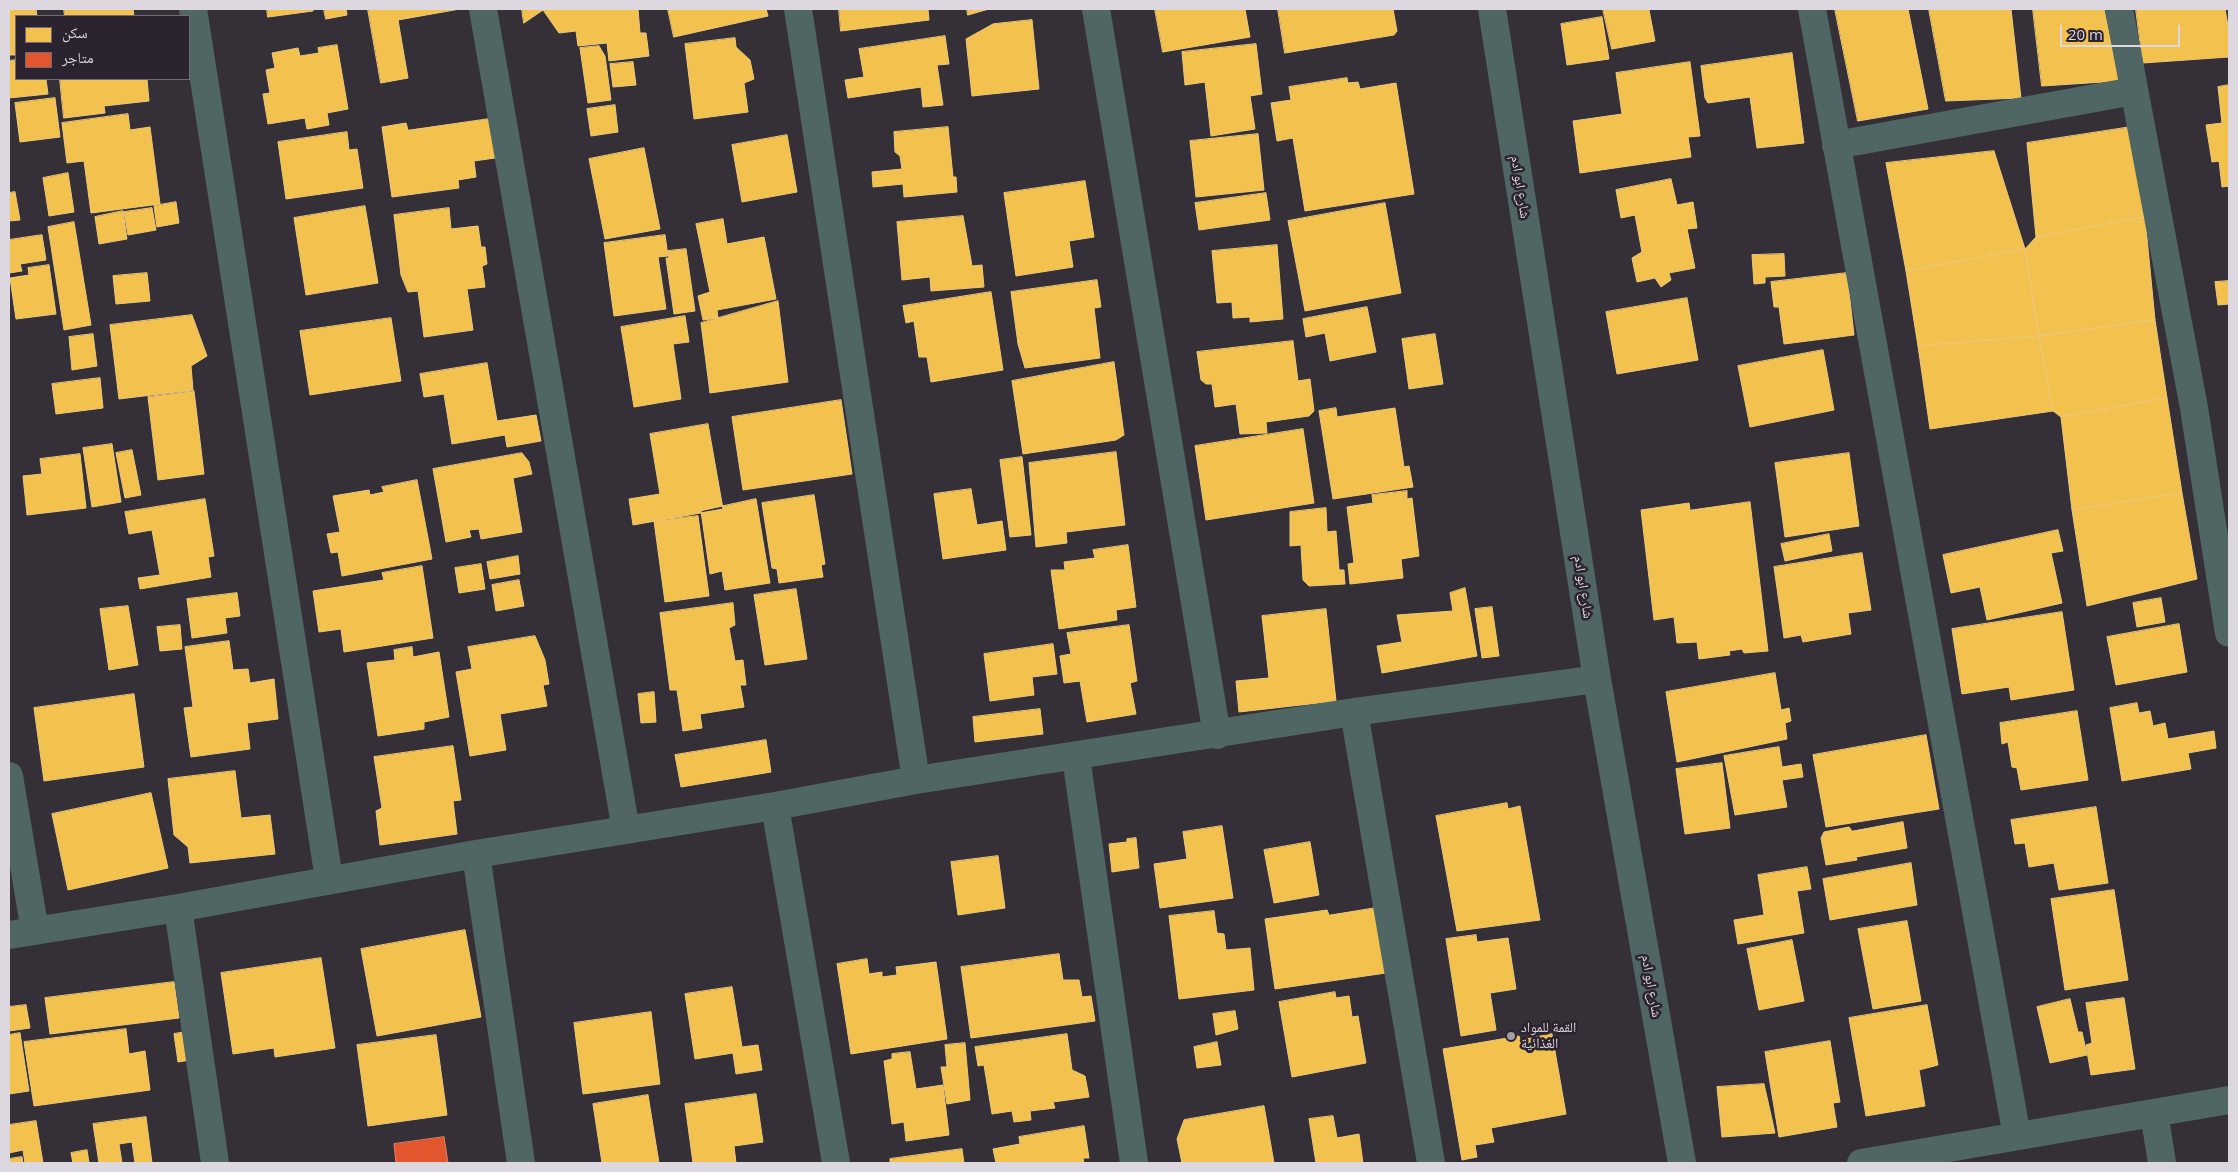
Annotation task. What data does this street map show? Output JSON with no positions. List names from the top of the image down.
{
  "streets": {
    "street": ["شارع ابو ادم"]
  },
  "places": ["القمة للمواد الغذائية"],
  "legend": ["سكن", "متاجر"],
  "scale_bar": "20 m"
}
